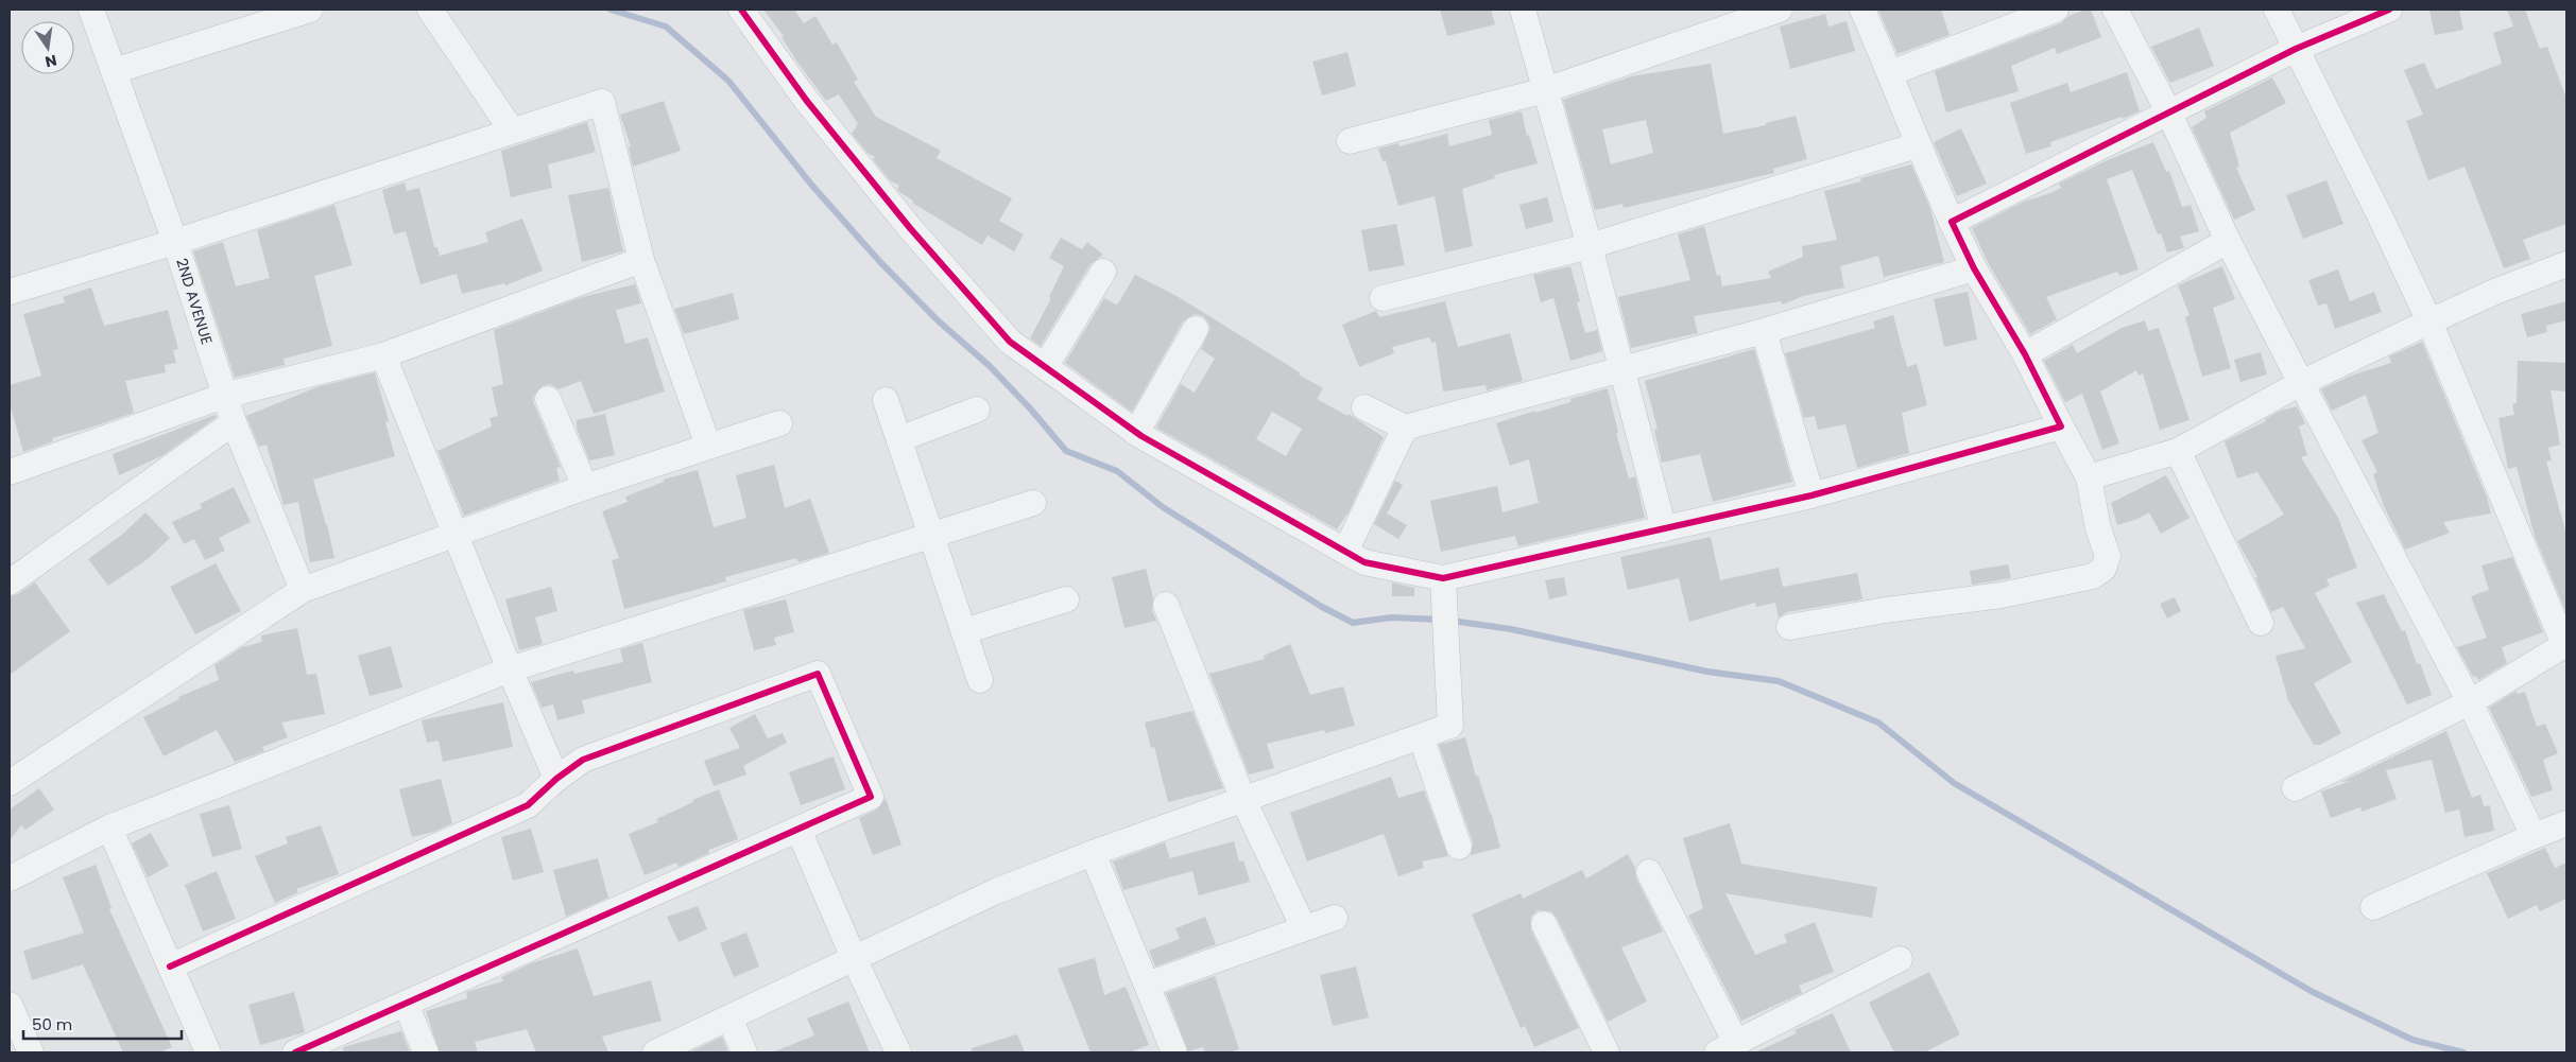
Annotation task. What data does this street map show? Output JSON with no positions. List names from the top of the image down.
{
  "streets": {
    "street": ["2ND AVENUE"]
  },
  "scale_bar": "50 m",
  "north": "bottom"
}
